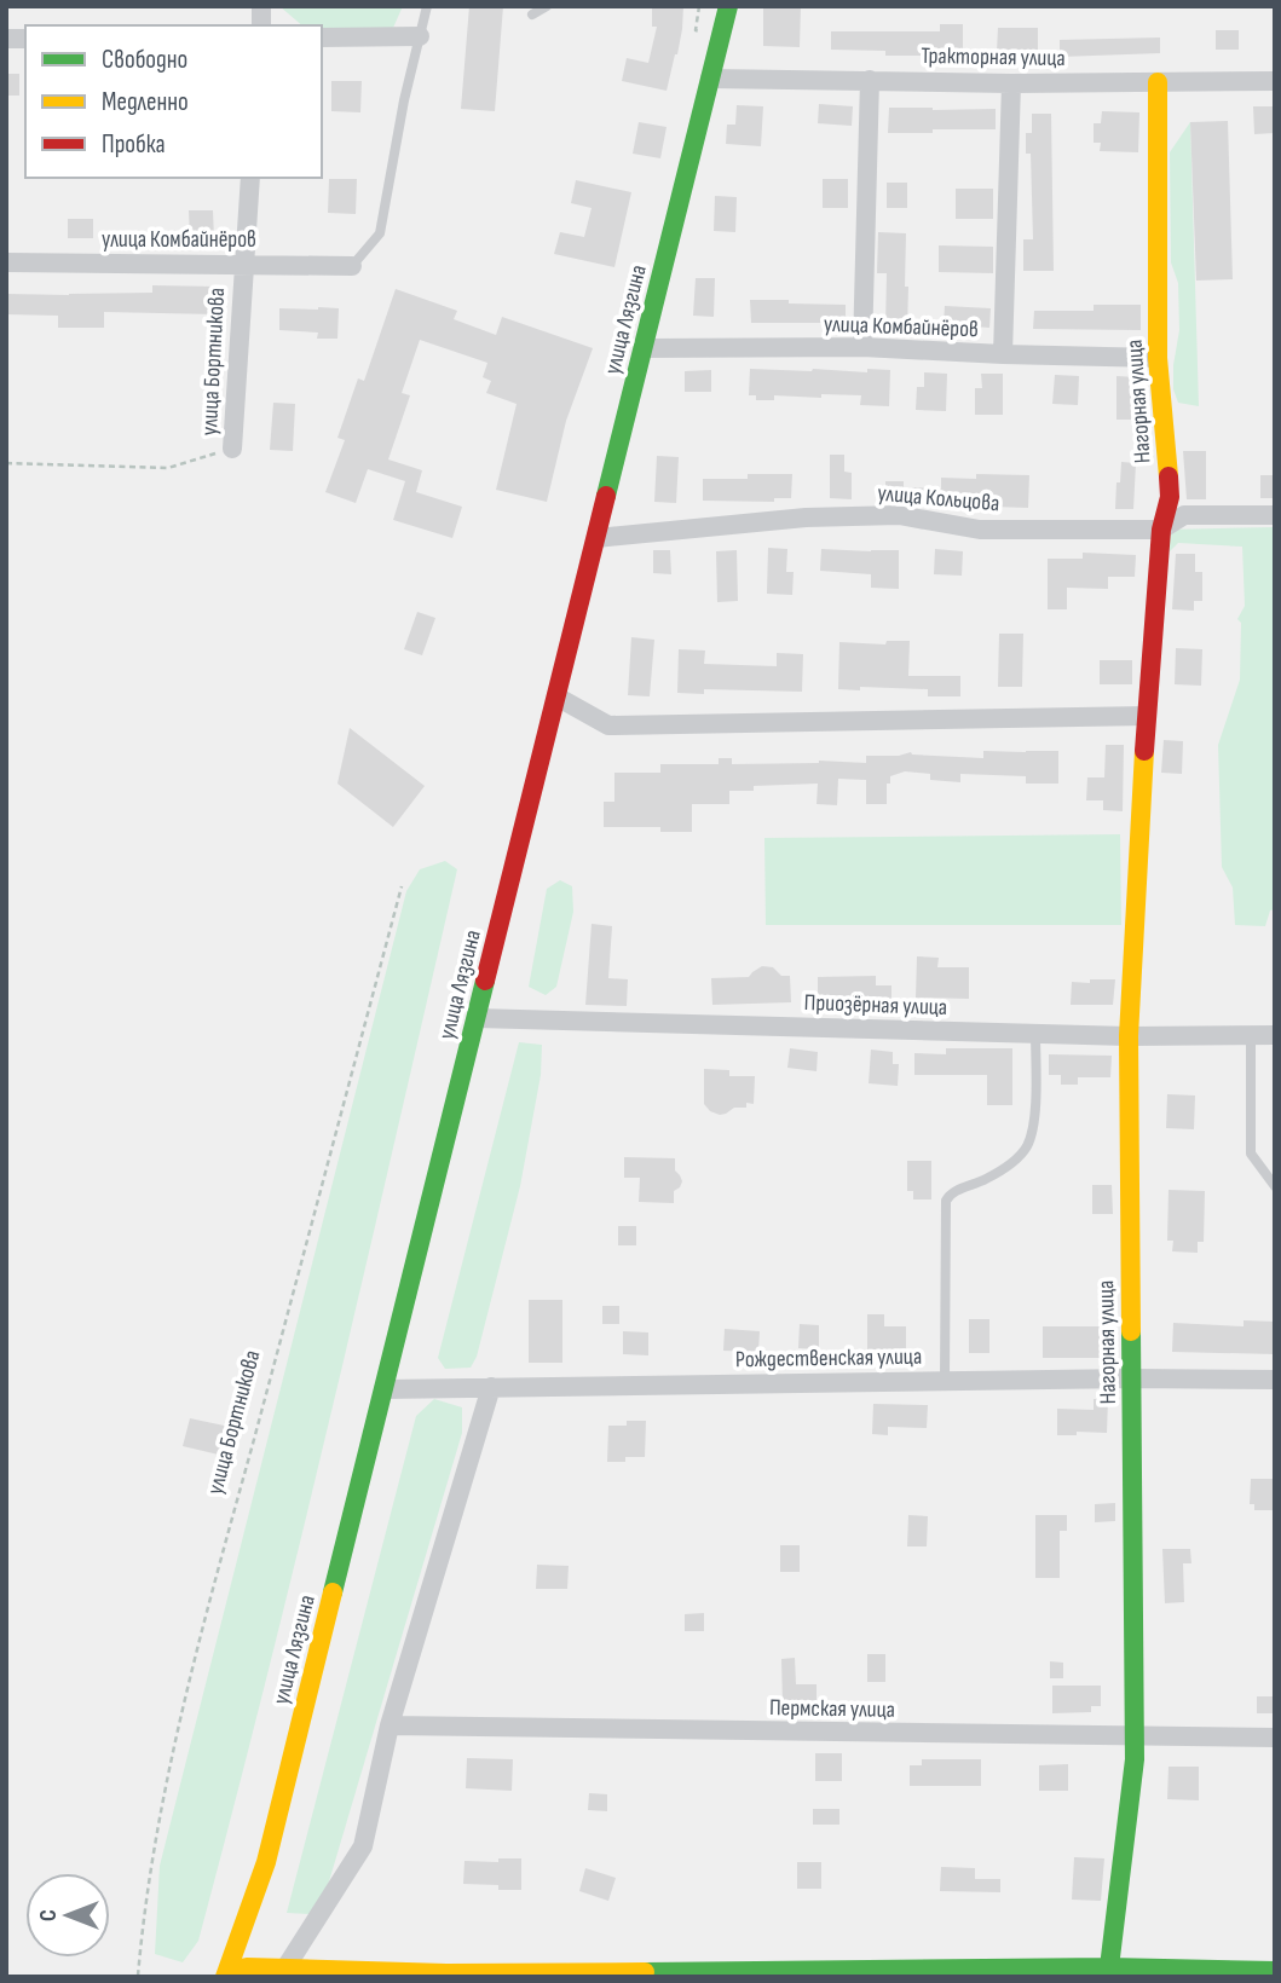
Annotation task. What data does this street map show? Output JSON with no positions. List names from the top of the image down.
{
  "streets": {
    "street": [
      "Тракторная улица",
      "улица Комбайнёров",
      "улица Лязгина",
      "улица Бортникова",
      "Нагорная улица",
      "улица Кольцова",
      "Приозёрная улица",
      "Рождественская улица",
      "Пермская улица"
    ]
  },
  "crossings": [
    ["Тракторная улица", "улица Лязгина"],
    ["Тракторная улица", "Нагорная улица"],
    ["улица Комбайнёров", "улица Лязгина"],
    ["улица Комбайнёров", "улица Бортникова"],
    ["улица Комбайнёров", "Нагорная улица"],
    ["улица Лязгина", "улица Кольцова"],
    ["улица Лязгина", "Приозёрная улица"],
    ["улица Лязгина", "Рождественская улица"],
    ["Нагорная улица", "улица Кольцова"],
    ["Нагорная улица", "Приозёрная улица"],
    ["Нагорная улица", "Рождественская улица"],
    ["Нагорная улица", "Пермская улица"]
  ],
  "legend": ["Свободно", "Медленно", "Пробка"],
  "north": "left"
}
